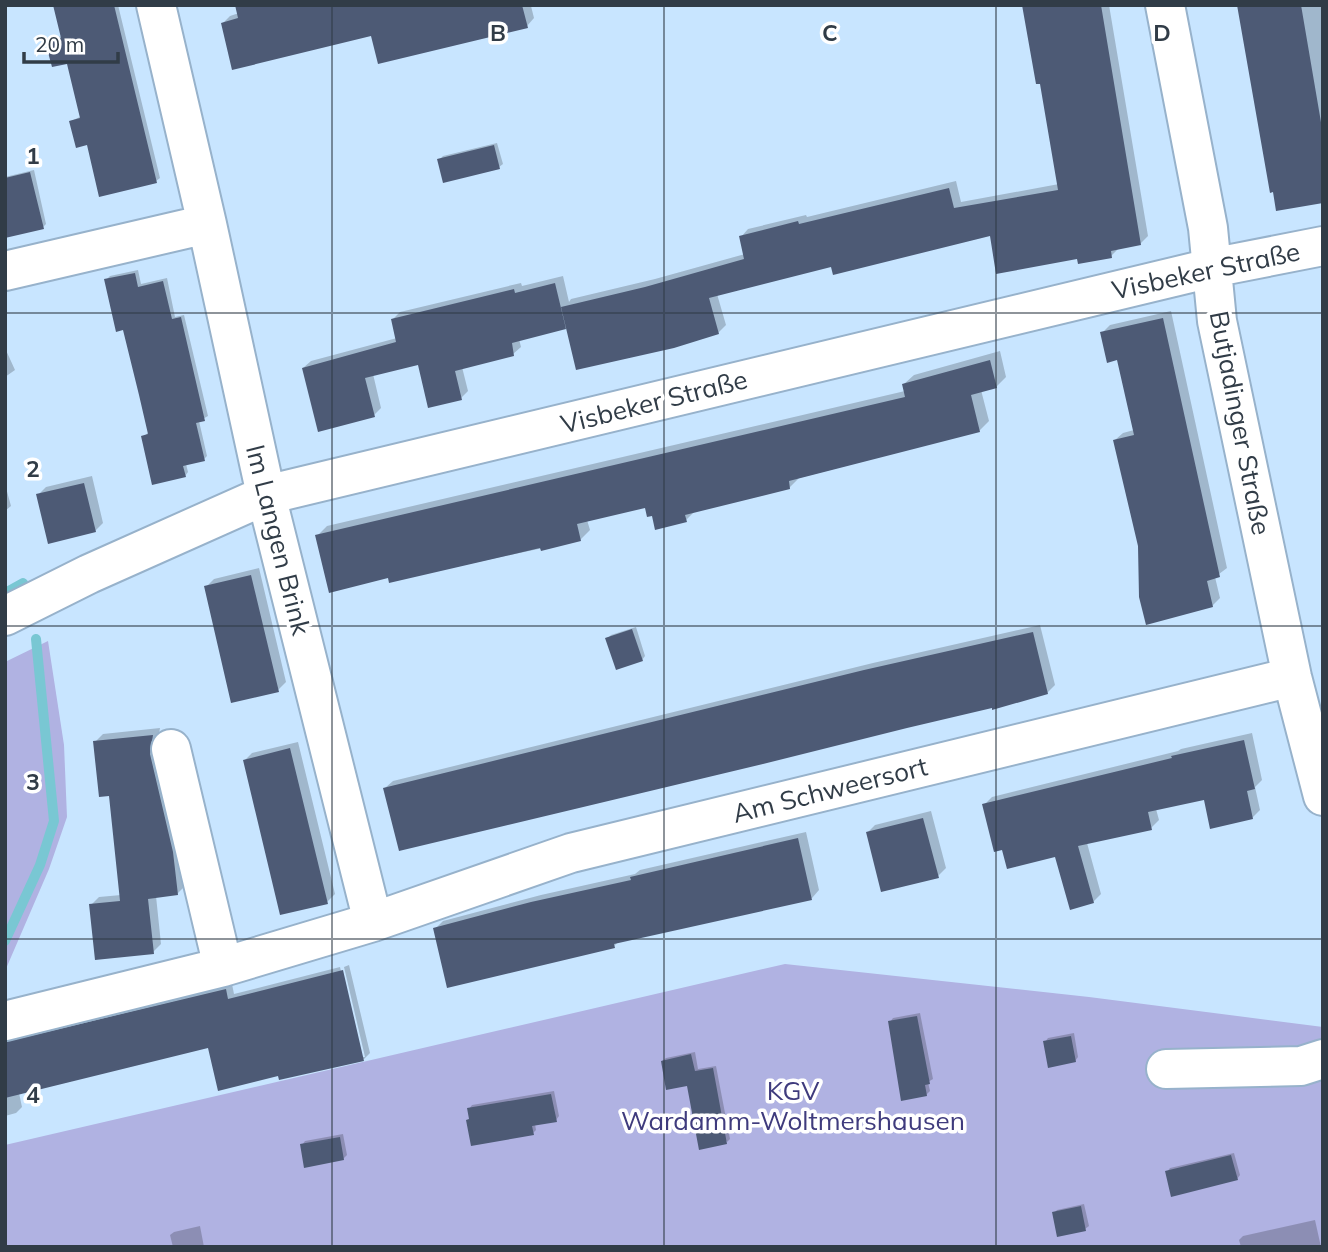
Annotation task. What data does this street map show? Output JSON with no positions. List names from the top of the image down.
{
  "streets": {
    "street": [
      "Visbeker Straße",
      "Butjadinger Straße",
      "Im Langen Brink",
      "Am Schweersort"
    ]
  },
  "crossings": [
    ["Visbeker Straße", "Butjadinger Straße"],
    ["Visbeker Straße", "Im Langen Brink"],
    ["Butjadinger Straße", "Am Schweersort"],
    ["Im Langen Brink", "Am Schweersort"]
  ],
  "parks": ["KGV Wardamm-Woltmershausen"],
  "scale_bar": "20 m",
  "grid": {
    "columns": ["B", "C", "D"],
    "rows": [
      "1",
      "2",
      "3",
      "4"
    ]
  }
}
